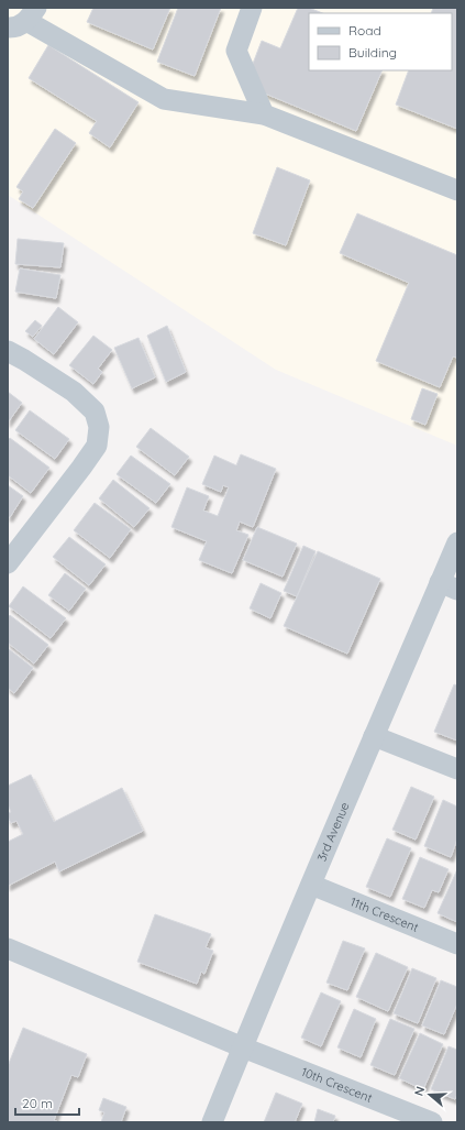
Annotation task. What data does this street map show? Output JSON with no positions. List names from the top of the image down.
{
  "streets": {
    "street": ["3rd Avenue", "11th Crescent", "10th Crescent"]
  },
  "crossings": [
    ["3rd Avenue", "11th Crescent"],
    ["3rd Avenue", "10th Crescent"]
  ],
  "legend": ["Road", "Building"],
  "scale_bar": "20 m",
  "north": "left"
}
